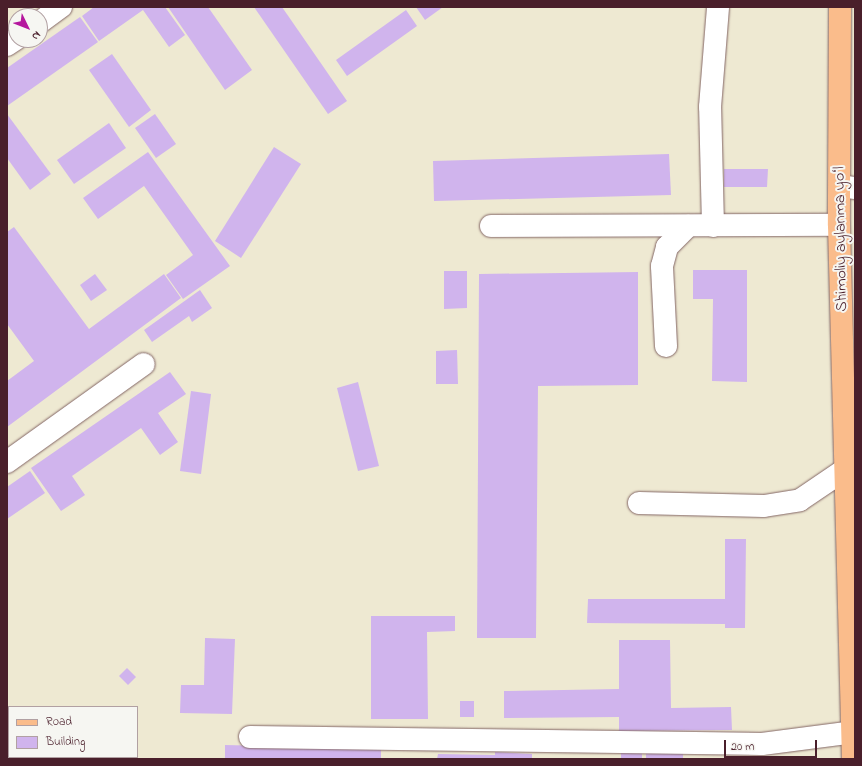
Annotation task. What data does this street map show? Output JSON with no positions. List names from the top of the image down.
{
  "streets": {
    "main road": ["Shimoliy aylanma yoʻl"]
  },
  "legend": ["Road", "Building"],
  "scale_bar": "20 m",
  "north": "bottom right"
}
